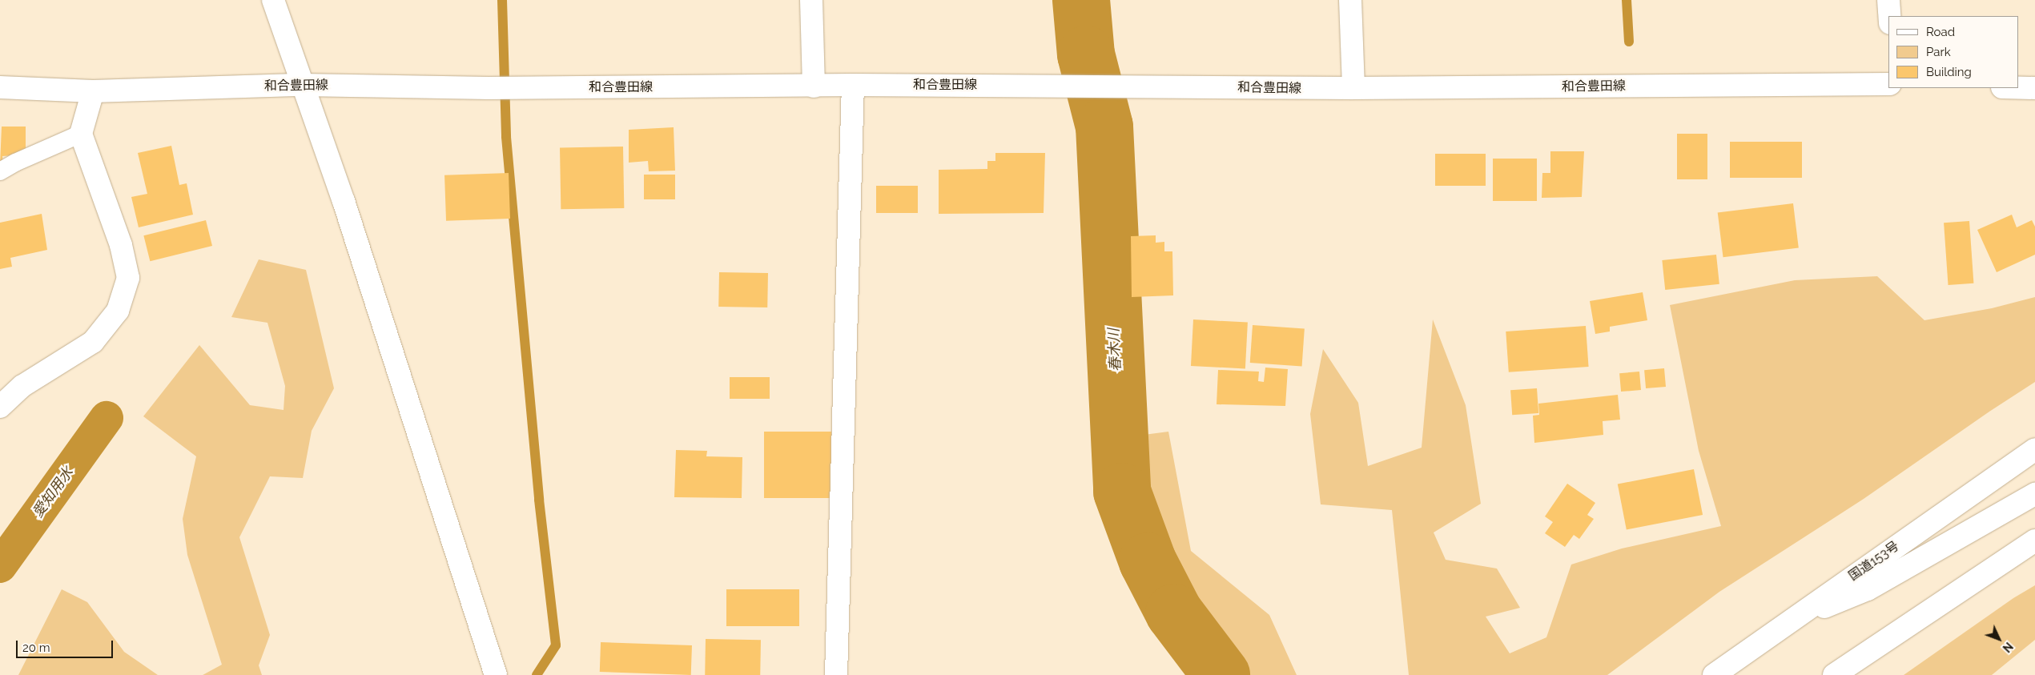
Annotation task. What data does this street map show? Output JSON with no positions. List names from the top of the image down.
{
  "streets": {
    "main road": ["和合豊田線", "国道153号"]
  },
  "water": ["春木川", "愛知用水"],
  "legend": ["Road", "Park", "Building"],
  "scale_bar": "20 m",
  "north": "bottom right"
}
